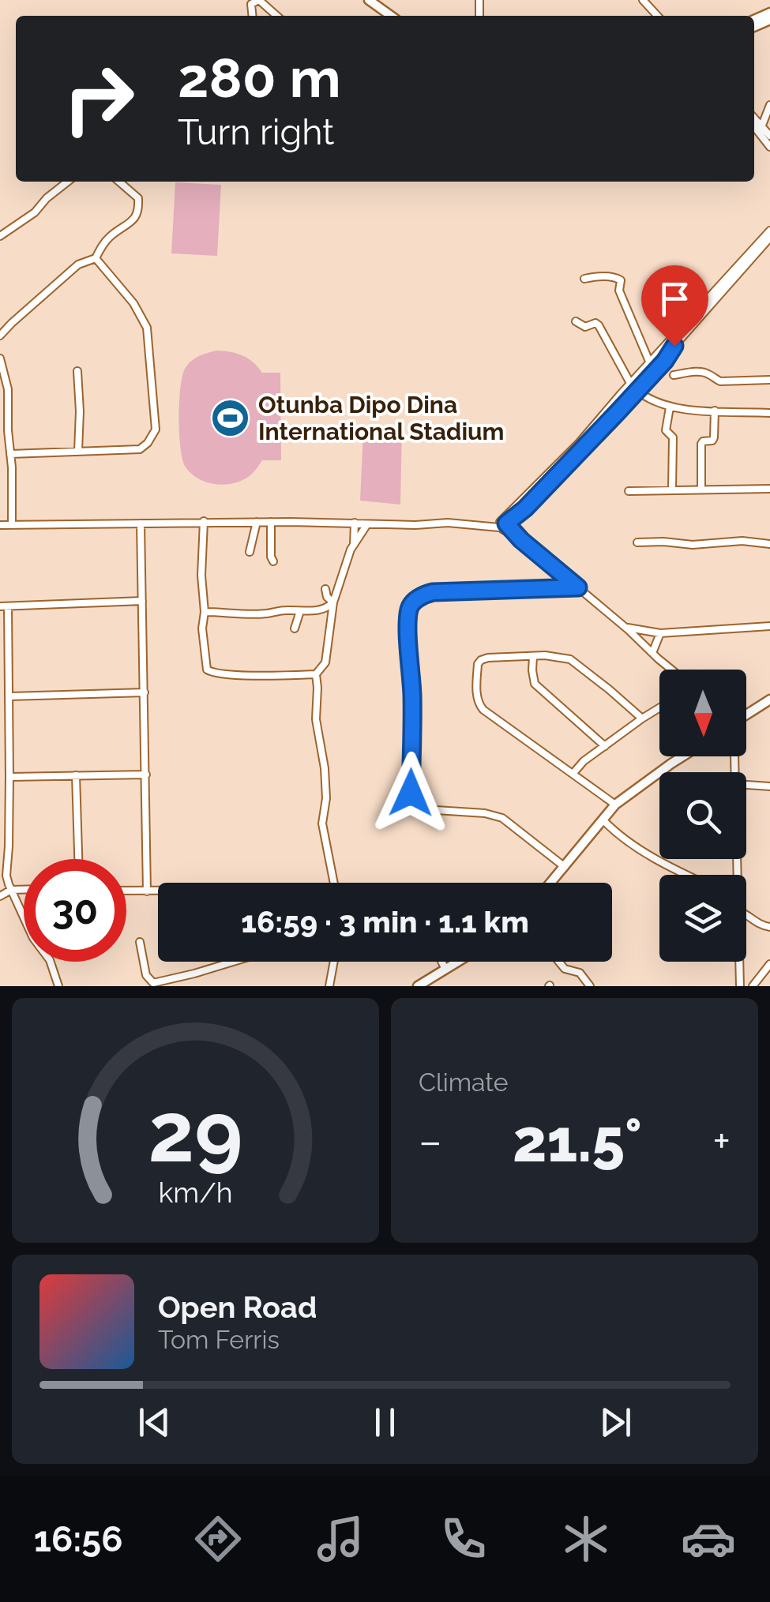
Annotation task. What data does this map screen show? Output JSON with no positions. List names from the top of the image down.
{
  "places": {
    "sports": ["Otunba Dipo Dina International Stadium"]
  },
  "north": "bottom",
  "page": {
    "turn": ["280 m", "Turn right"],
    "limit": "30",
    "trip": "16:59 · 3 min · 1.1 km",
    "tile": "Climate",
    "heat": ["−", "21.5°", "+"],
    "song": ["Open Road", "Tom Ferris"],
    "tabs": "16:56",
    "gauge": ["29", "km/h"]
  }
}
